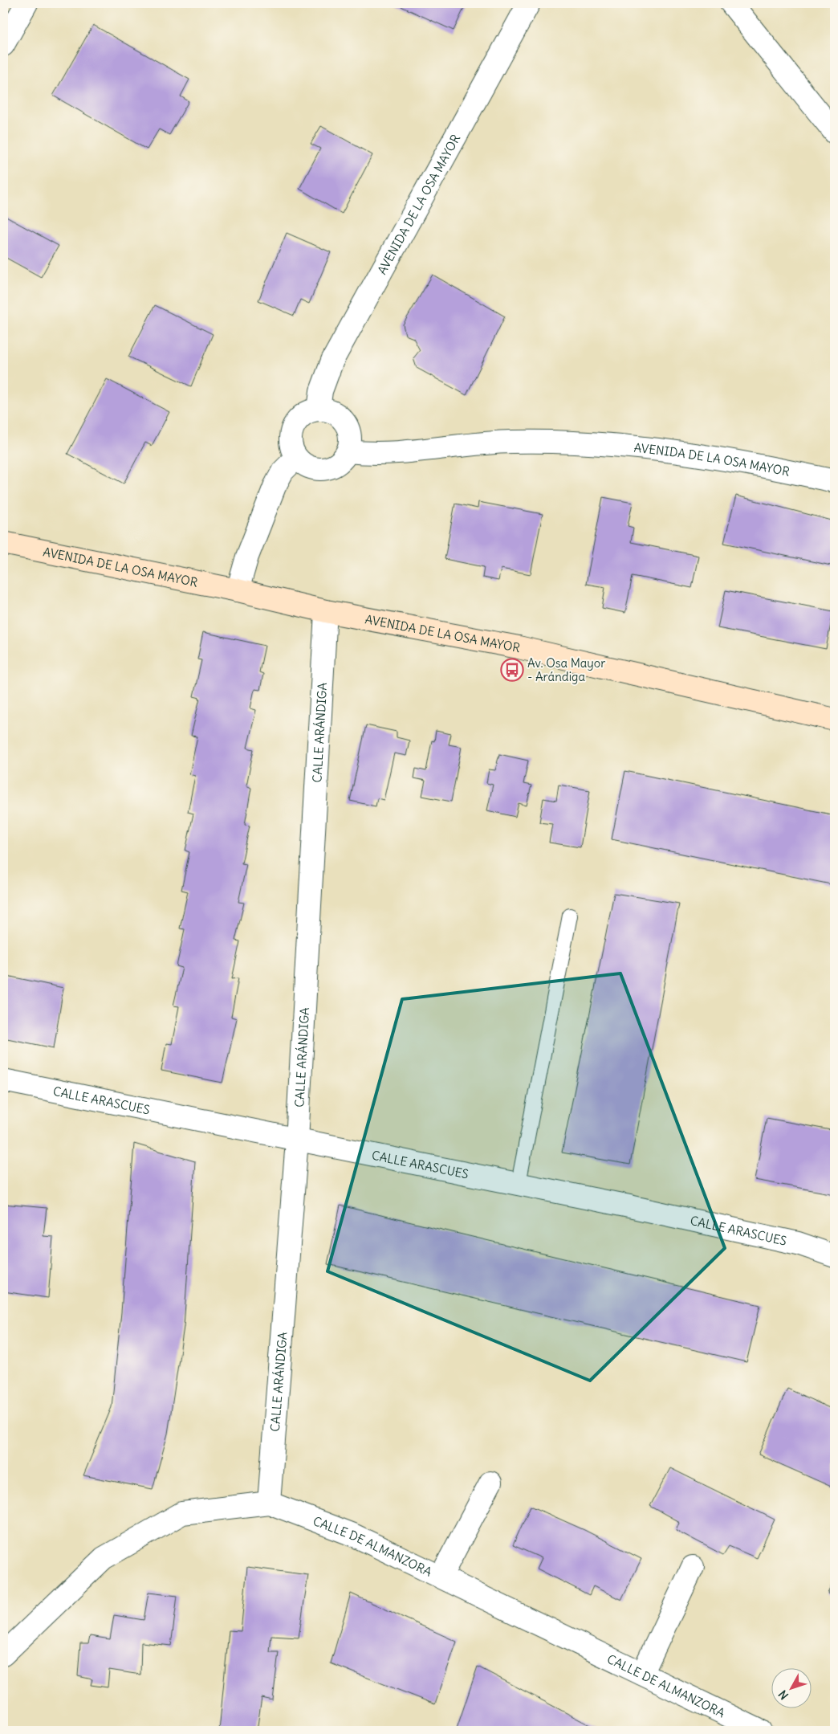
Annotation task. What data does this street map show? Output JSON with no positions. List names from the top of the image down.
{
  "streets": {
    "main road": ["AVENIDA DE LA OSA MAYOR"],
    "street": ["CALLE ARÁNDIGA", "CALLE ARASCUES", "CALLE DE ALMANZORA"]
  },
  "crossings": [
    ["AVENIDA DE LA OSA MAYOR", "CALLE ARÁNDIGA"],
    ["CALLE ARÁNDIGA", "CALLE ARASCUES"],
    ["CALLE ARÁNDIGA", "CALLE DE ALMANZORA"]
  ],
  "places": {
    "bus stop": ["Av. Osa Mayor - Arándiga"]
  },
  "north": "bottom left"
}
